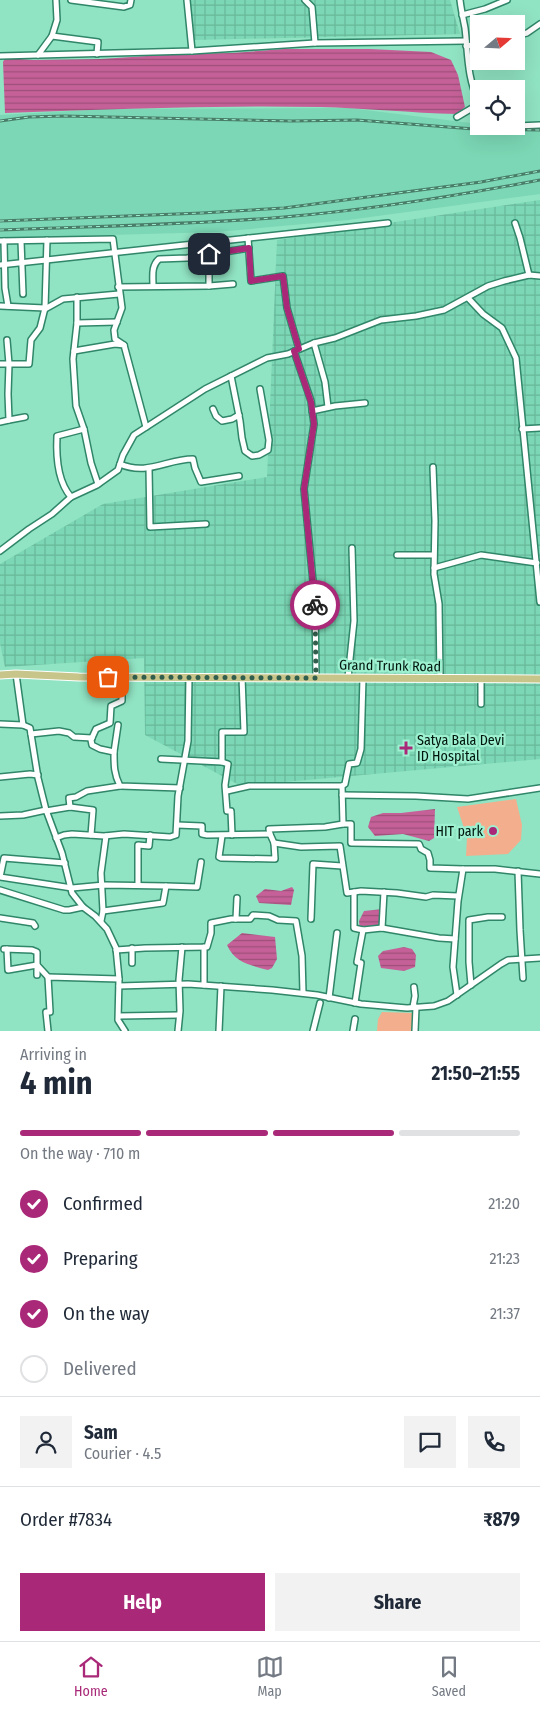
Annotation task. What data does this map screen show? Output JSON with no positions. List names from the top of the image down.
{
  "streets": {
    "main road": ["Grand Trunk Road"]
  },
  "places": {
    "health": ["Satya Bala Devi ID Hospital"],
    "other": ["HIT park"]
  },
  "north": "right",
  "page": {
    "heading": ["4 min", "Arriving in", "21:50–21:55"],
    "panel": [
      "Sam",
      "Courier · 4.5",
      "Order #7834",
      "₹879"
    ],
    "bar": "On the way · 710 m",
    "list": [
      ["Confirmed", "21:20"],
      ["Preparing", "21:23"],
      ["On the way", "21:37"],
      "Delivered"
    ],
    "buttons": ["Help", "Share"],
    "tabs": ["Home", "Map", "Saved"]
  }
}
